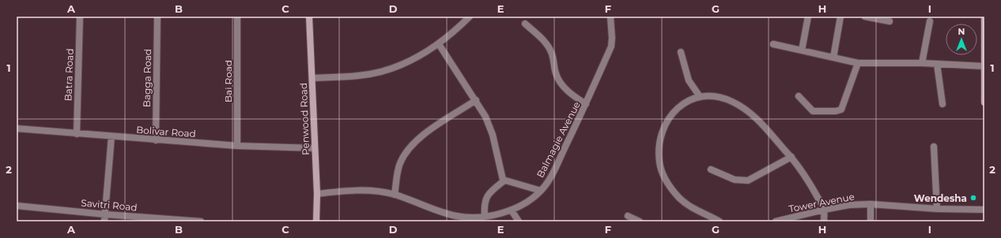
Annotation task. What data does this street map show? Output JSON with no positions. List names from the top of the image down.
{
  "streets": {
    "street": [
      "Batra Road",
      "Bagga Road",
      "Bai Road",
      "Penwood Road",
      "Bolivar Road",
      "Balmagie Avenue",
      "Tower Avenue",
      "Savitri Road"
    ]
  },
  "crossings": [
    ["Batra Road", "Bolivar Road"],
    ["Bagga Road", "Bolivar Road"],
    ["Bai Road", "Bolivar Road"],
    ["Penwood Road", "Bolivar Road"],
    ["Penwood Road", "Balmagie Avenue"]
  ],
  "places": ["Wendesha"],
  "north": "top",
  "grid": {
    "columns": [
      "A",
      "B",
      "C",
      "D",
      "E",
      "F",
      "G",
      "H",
      "I"
    ],
    "rows": ["1", "2"]
  }
}
